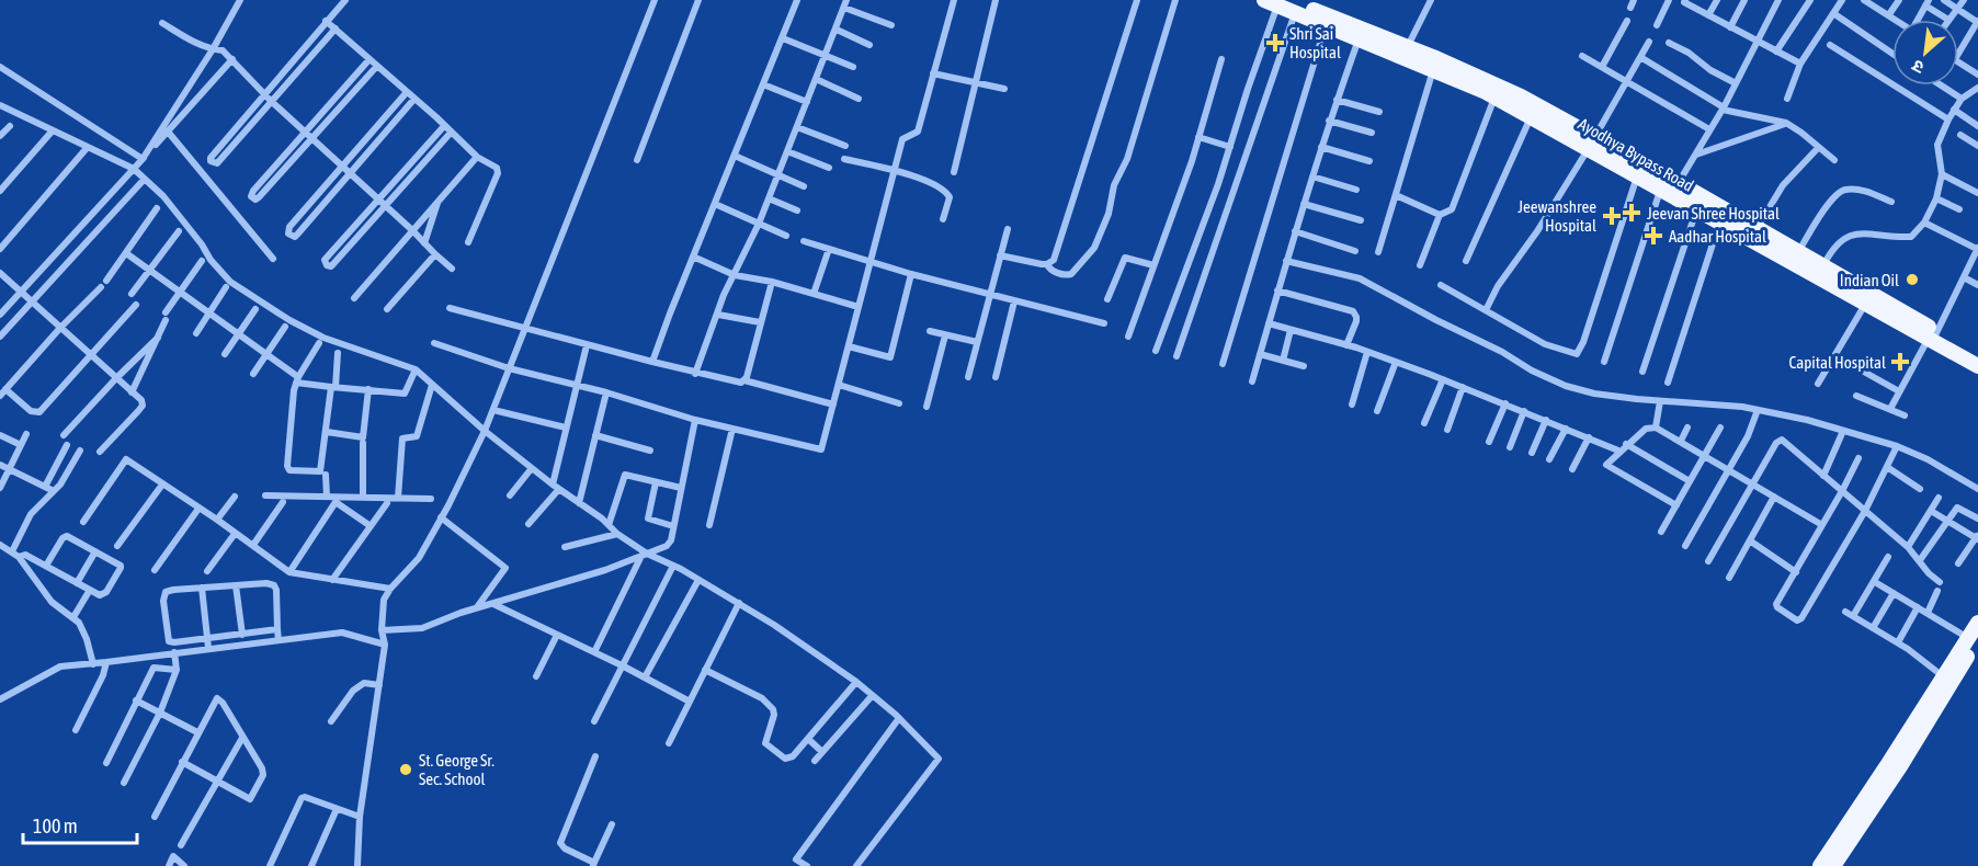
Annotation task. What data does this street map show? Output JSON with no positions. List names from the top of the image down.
{
  "streets": {
    "main road": ["Ayodhya Bypass Road"]
  },
  "places": {
    "health": [
      "Shri Sai Hospital",
      "Jeevan Shree Hospital",
      "Jeewanshree Hospital",
      "Aadhar Hospital",
      "Capital Hospital"
    ],
    "other": ["Indian Oil", "St. George Sr. Sec. School"]
  },
  "scale_bar": "100 m",
  "north": "bottom left"
}
